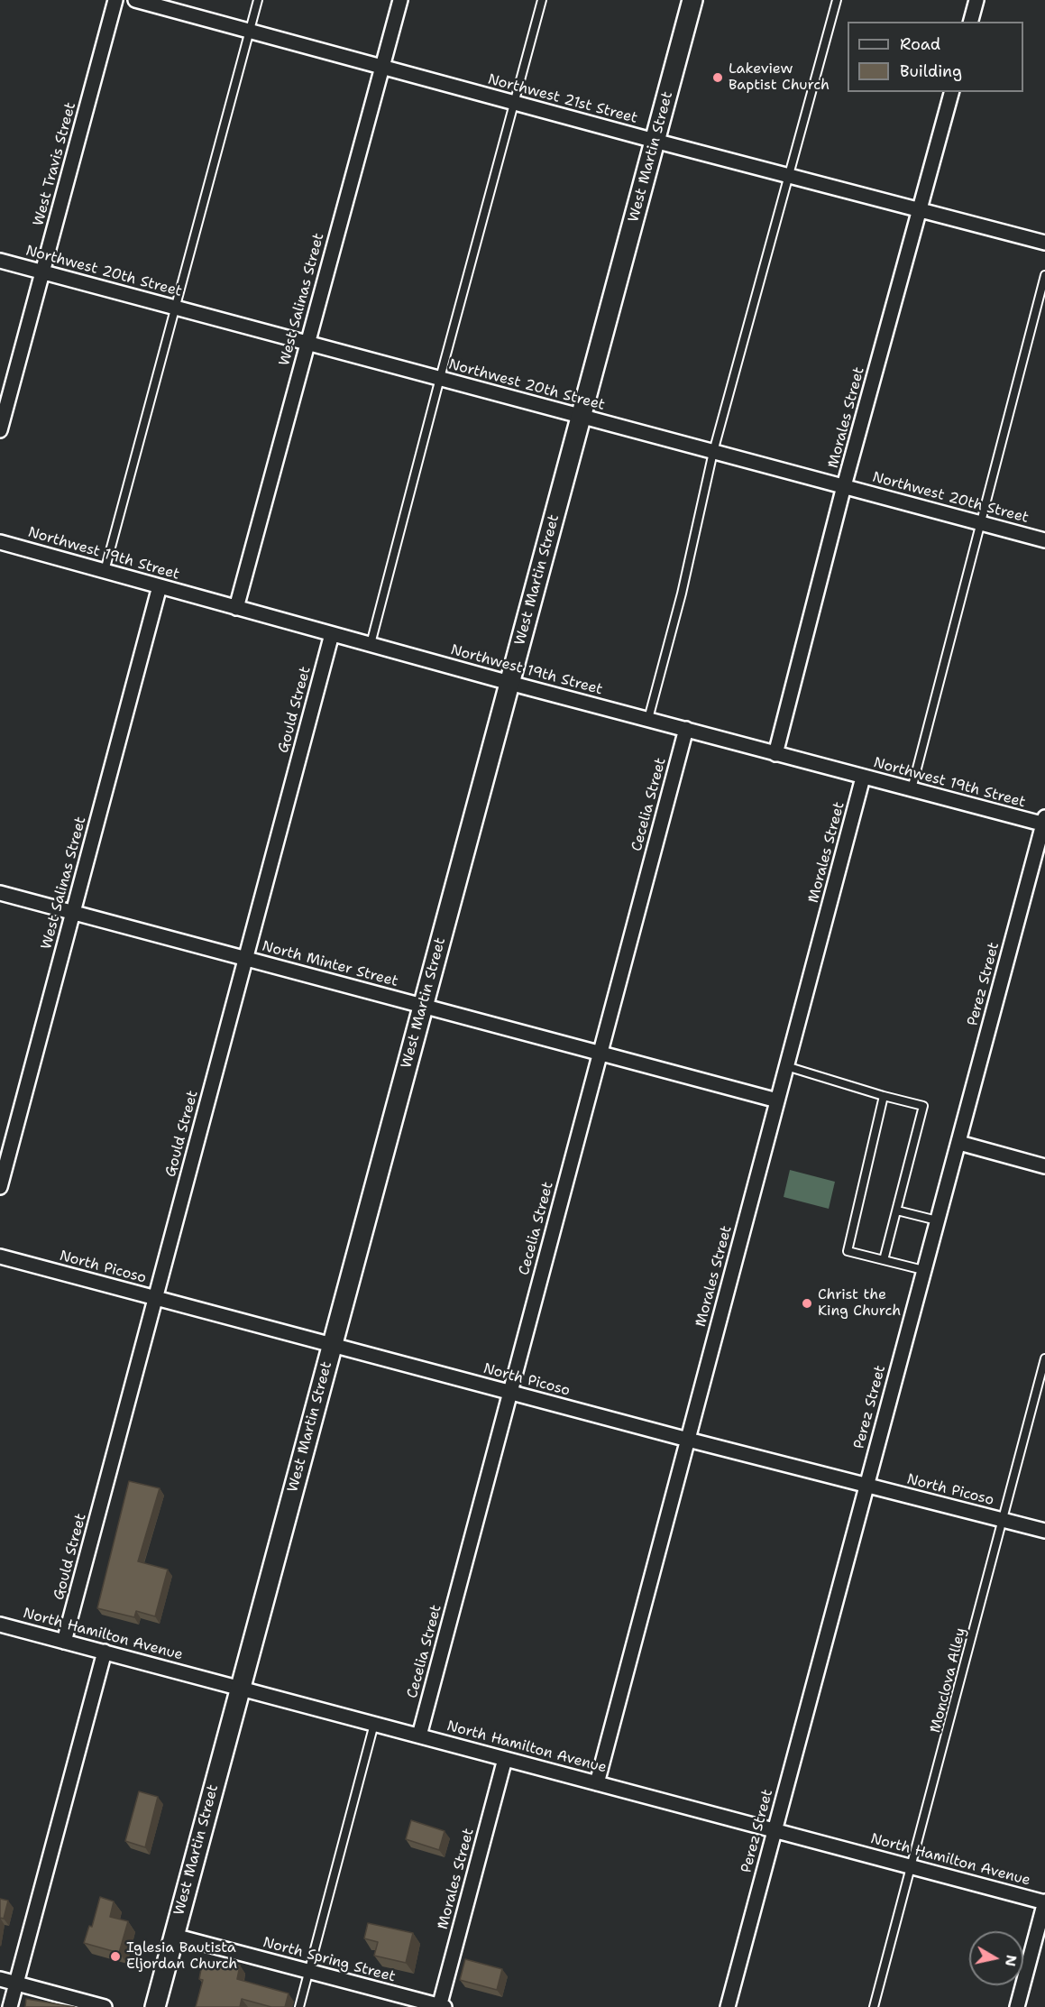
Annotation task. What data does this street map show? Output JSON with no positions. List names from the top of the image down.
{
  "streets": {
    "main road": ["West Martin Street"],
    "street": [
      "Northwest 21st Street",
      "West Travis Street",
      "Northwest 20th Street",
      "West Salinas Street",
      "Morales Street",
      "Northwest 19th Street",
      "Gould Street",
      "Cecelia Street",
      "North Minter Street",
      "Perez Street",
      "North Picoso",
      "North Hamilton Avenue",
      "North Spring Street"
    ],
    "lane": ["Monclova Alley"]
  },
  "crossings": [
    ["Northwest 21st Street", "West Martin Street"],
    ["Northwest 21st Street", "West Salinas Street"],
    ["Northwest 21st Street", "Morales Street"],
    ["West Martin Street", "Northwest 20th Street"],
    ["West Martin Street", "Northwest 19th Street"],
    ["West Martin Street", "North Minter Street"],
    ["West Martin Street", "North Picoso"],
    ["West Martin Street", "North Hamilton Avenue"],
    ["West Martin Street", "North Spring Street"],
    ["West Travis Street", "Northwest 20th Street"],
    ["Northwest 20th Street", "West Salinas Street"],
    ["Northwest 20th Street", "Morales Street"],
    ["West Salinas Street", "Northwest 19th Street"],
    ["West Salinas Street", "North Minter Street"],
    ["Morales Street", "Northwest 19th Street"],
    ["Morales Street", "North Minter Street"],
    ["Morales Street", "North Picoso"],
    ["Morales Street", "North Hamilton Avenue"],
    ["Morales Street", "North Spring Street"],
    ["Northwest 19th Street", "Gould Street"],
    ["Northwest 19th Street", "Cecelia Street"],
    ["Northwest 19th Street", "Perez Street"],
    ["Gould Street", "North Minter Street"],
    ["Gould Street", "North Picoso"],
    ["Gould Street", "North Hamilton Avenue"],
    ["Cecelia Street", "North Minter Street"],
    ["Cecelia Street", "North Picoso"],
    ["Cecelia Street", "North Hamilton Avenue"],
    ["Perez Street", "North Picoso"],
    ["Perez Street", "North Hamilton Avenue"],
    ["North Picoso", "Monclova Alley"],
    ["North Hamilton Avenue", "Monclova Alley"]
  ],
  "places": ["Lakeview Baptist Church", "Christ the King Church", "Iglesia Bautista Eljordan Church"],
  "legend": ["Road", "Building"],
  "north": "right"
}
